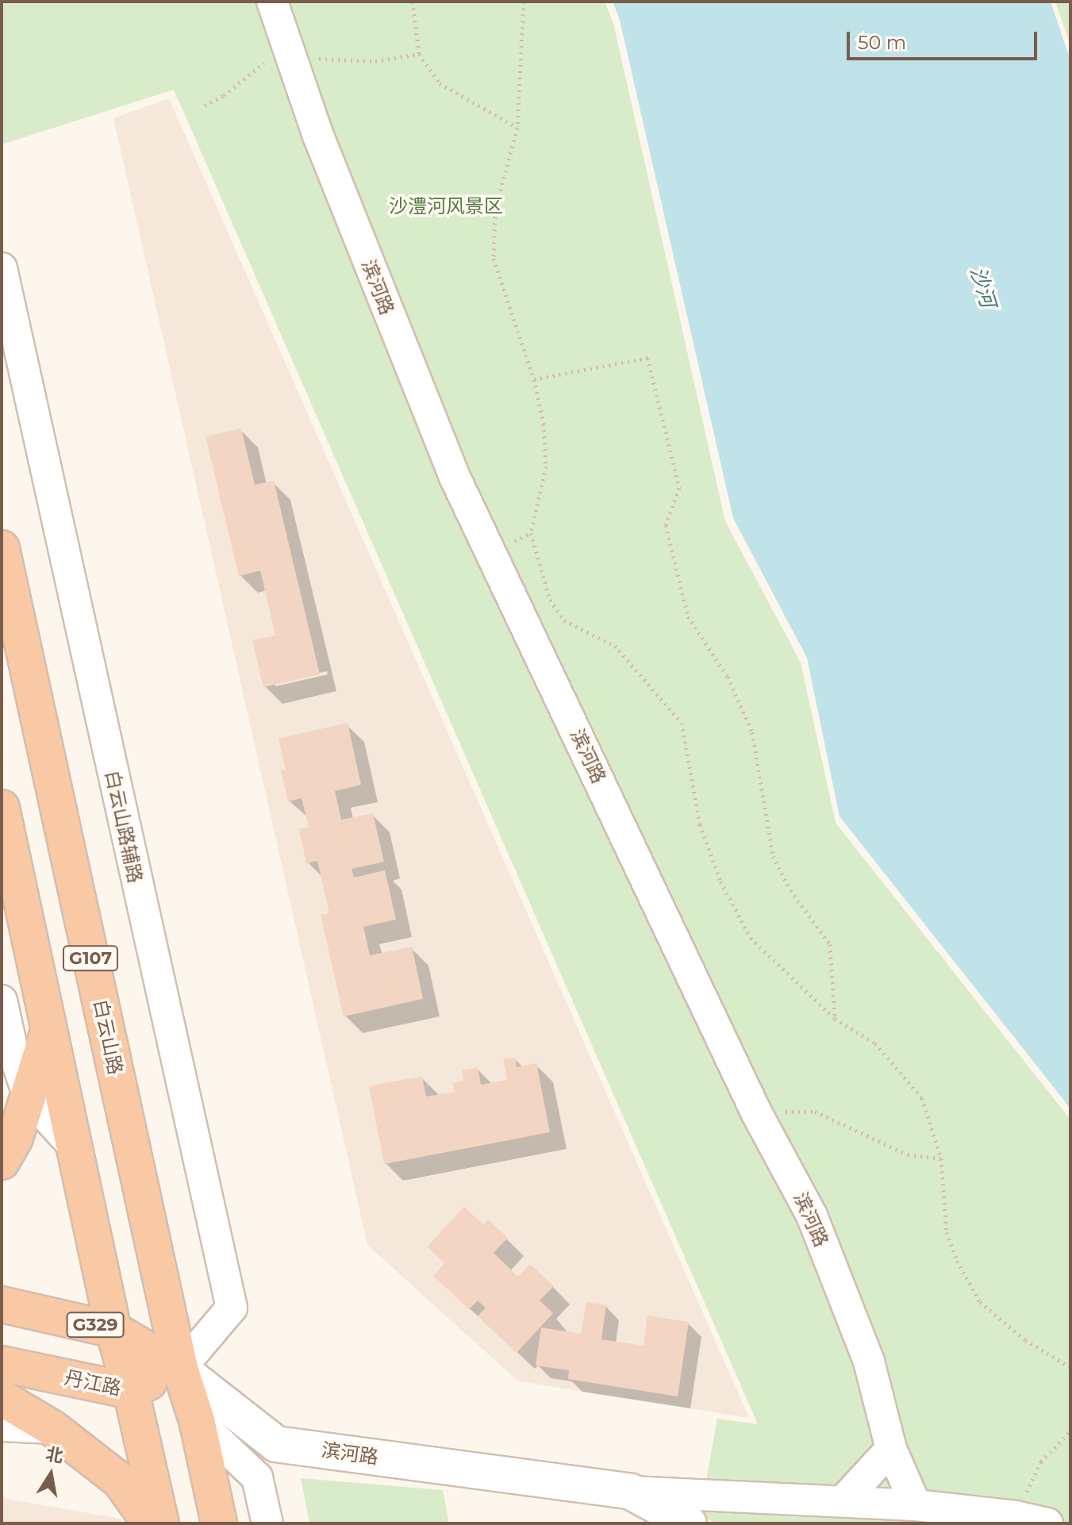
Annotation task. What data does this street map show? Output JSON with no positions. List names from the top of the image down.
{
  "streets": {
    "highway": [
      "G107",
      "白云山路",
      "G329",
      "丹江路"
    ],
    "street": ["滨河路", "白云山路辅路"]
  },
  "crossings": [
    ["滨河路", "白云山路辅路"],
    ["滨河路", "白云山路"],
    ["滨河路", "G329"],
    ["滨河路", "丹江路"],
    ["白云山路辅路", "白云山路"],
    ["白云山路辅路", "G329"],
    ["白云山路辅路", "丹江路"],
    ["G107", "G329"],
    ["G107", "丹江路"],
    ["白云山路", "G329"],
    ["白云山路", "丹江路"],
    ["G329", "丹江路"]
  ],
  "water": ["沙河"],
  "parks": ["沙澧河风景区"],
  "scale_bar": "50 m",
  "north": "top"
}
